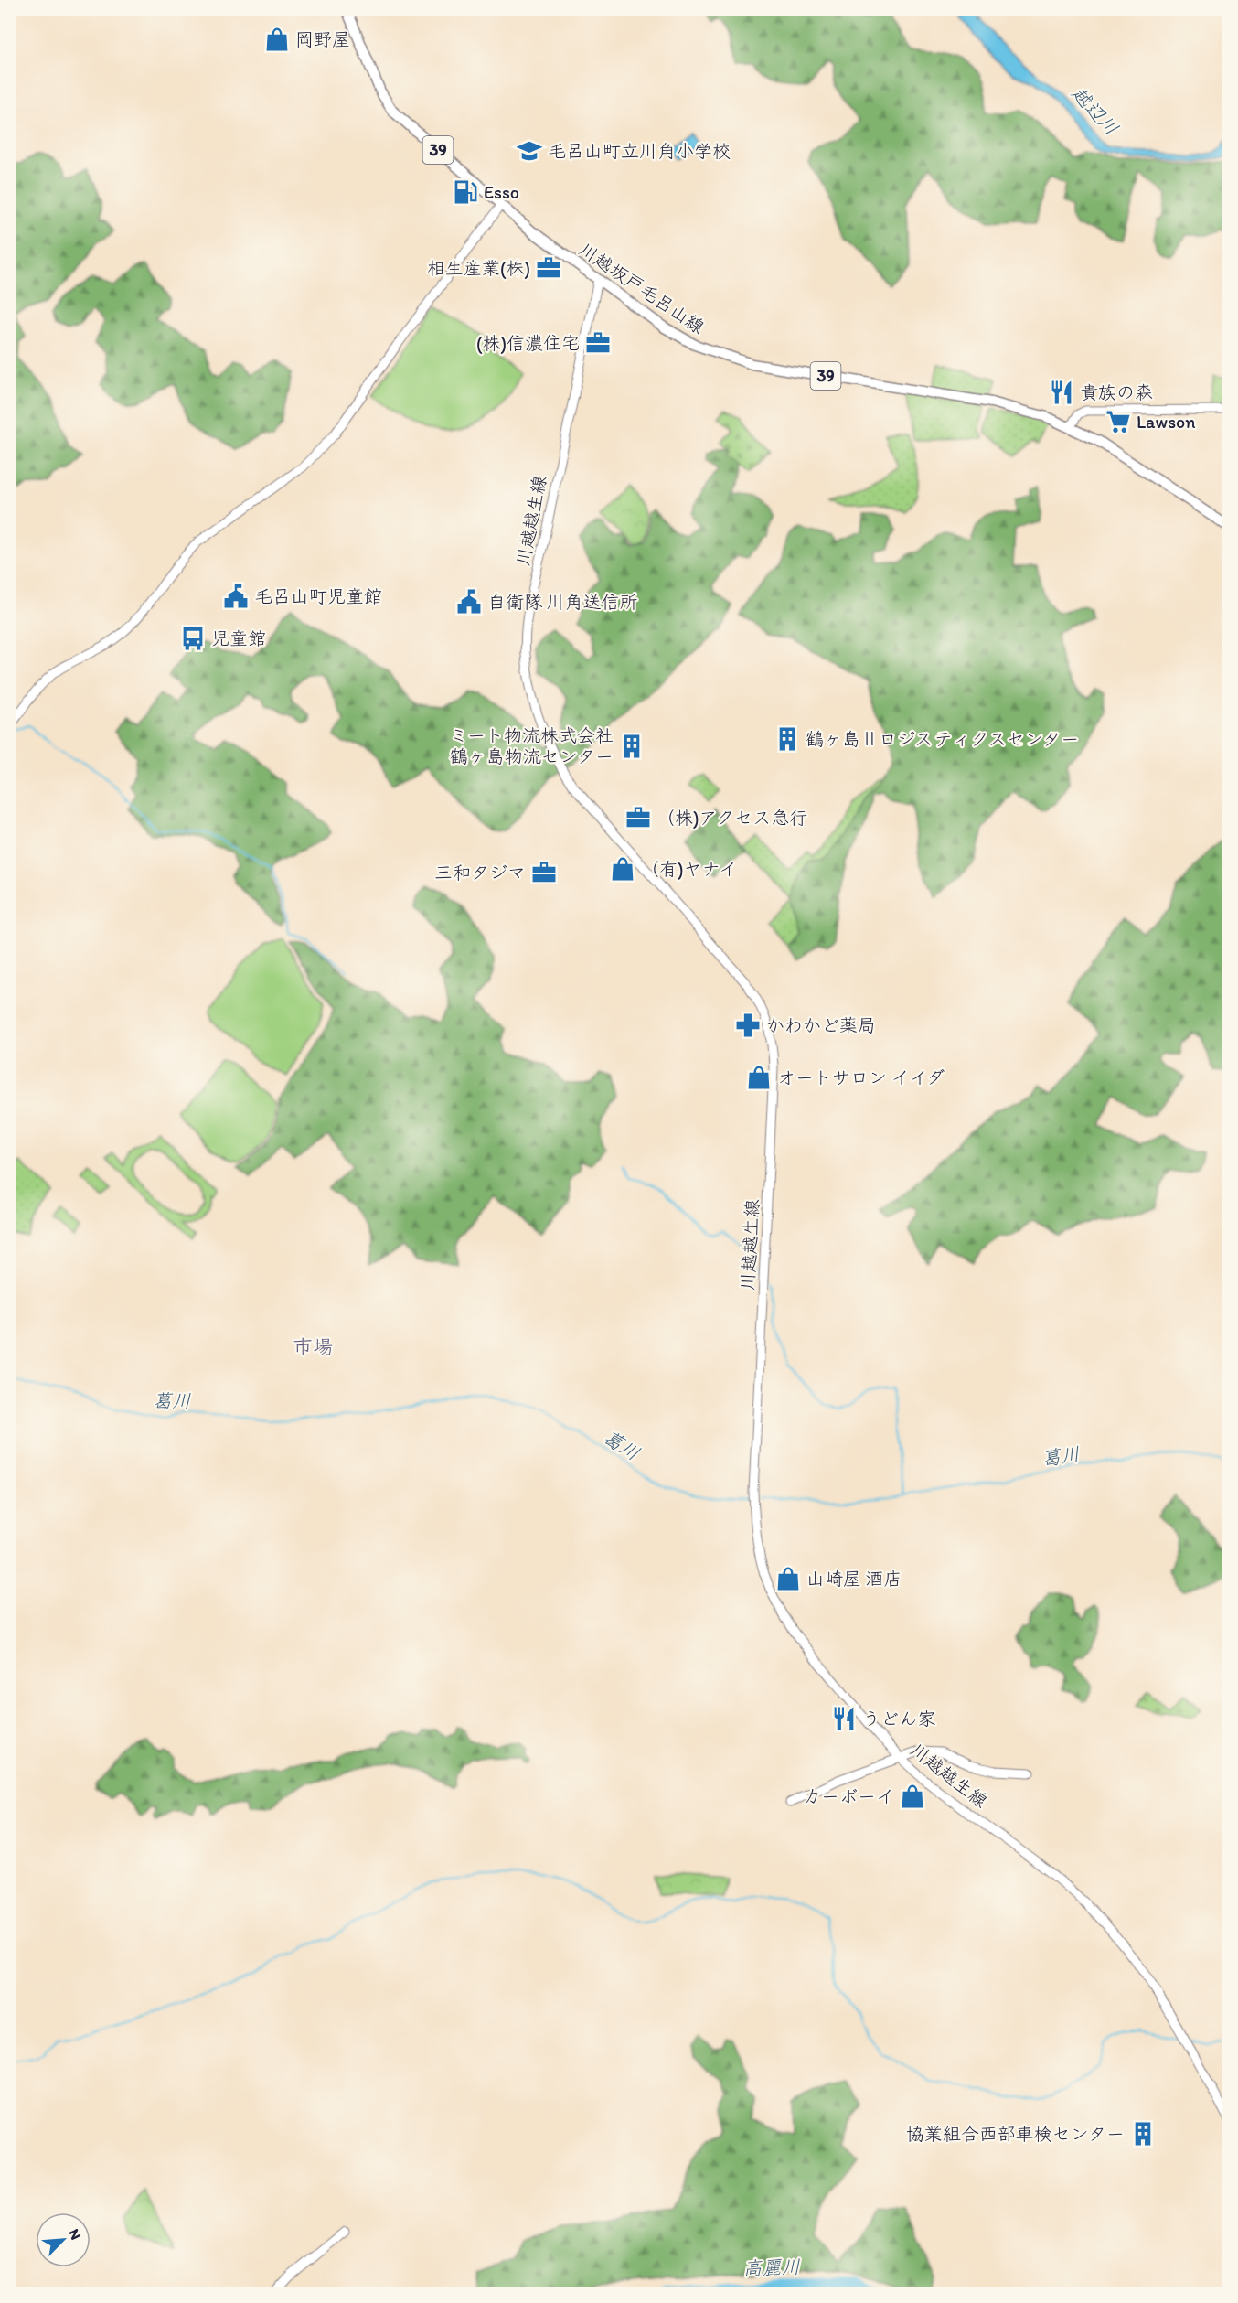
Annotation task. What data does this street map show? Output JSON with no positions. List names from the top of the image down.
{
  "streets": {
    "main road": ["39", "川越坂戸毛呂山線", "川越越生線"]
  },
  "crossings": [
    ["川越坂戸毛呂山線", "川越越生線"]
  ],
  "districts": ["市場"],
  "water": ["越辺川", "葛川", "高麗川"],
  "places": {
    "shop": [
      "岡野屋",
      "（有)ヤナイ",
      "オートサロン イイダ",
      "山崎屋 酒店",
      "カーボーイ"
    ],
    "school or university": ["毛呂山町立川角小学校"],
    "fuel station": ["Esso"],
    "office": [
      "相生産業(株)",
      "(株)信濃住宅",
      "（株)アクセス急行",
      "三和タジマ"
    ],
    "restaurant": ["貴族の森", "うどん家"],
    "supermarket": ["Lawson"],
    "public building": ["毛呂山町児童館", "自衛隊 川角送信所"],
    "bus stop": ["児童館"],
    "building": ["鶴ヶ島Ⅱロジスティクスセンター", "ミート物流株式会社 鶴ヶ島物流センター", "協業組合西部車検センター"],
    "pharmacy": ["かわかど薬局"]
  },
  "north": "top right"
}
